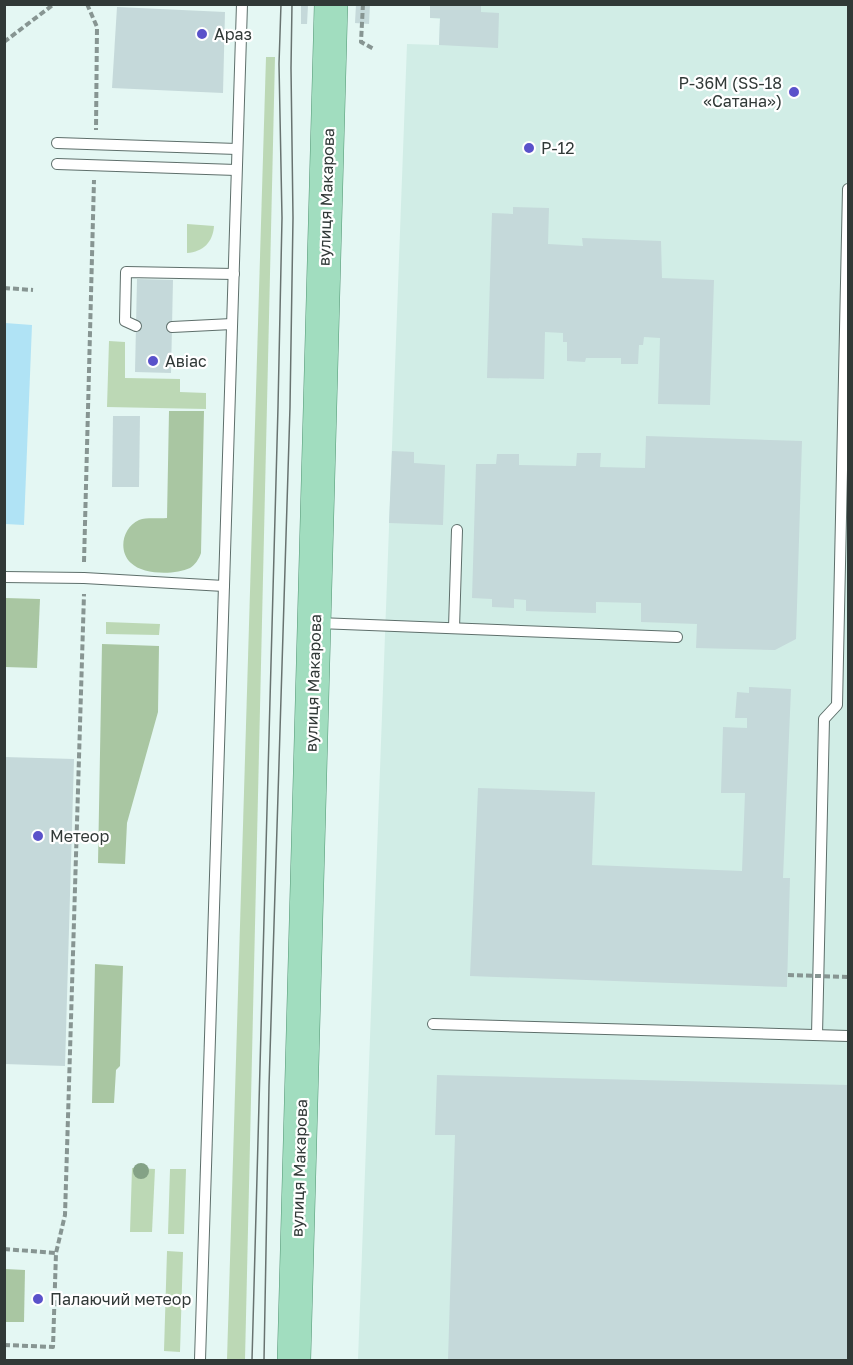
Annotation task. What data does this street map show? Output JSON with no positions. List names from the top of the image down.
{
  "streets": {
    "main road": ["вулиця Макарова"]
  },
  "places": [
    "Араз",
    "Р-36М (SS-18 «Сатана»)",
    "Р-12",
    "Авіас",
    "Метеор",
    "Палаючий метеор"
  ]
}
